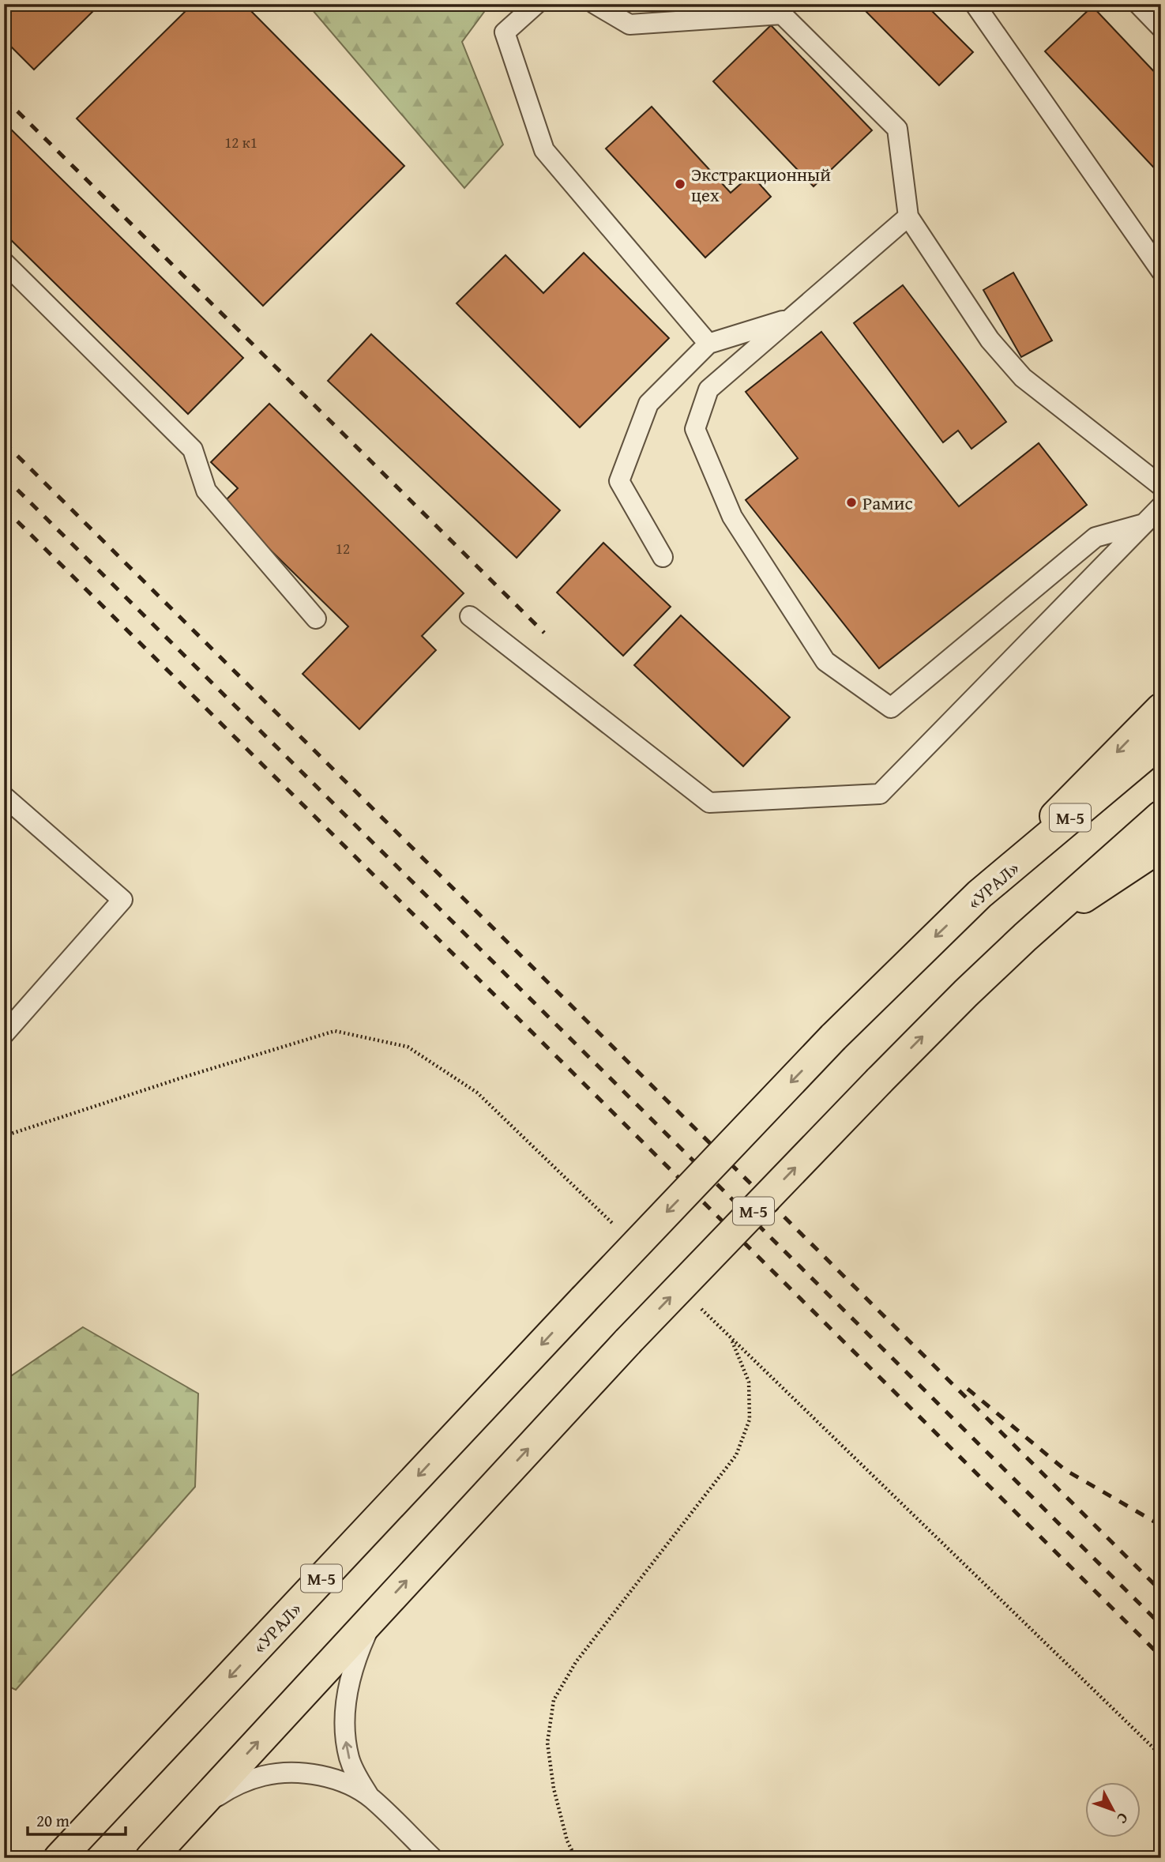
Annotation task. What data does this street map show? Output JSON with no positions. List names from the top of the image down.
{
  "streets": {
    "main road": ["М-5", "«УРАЛ»"]
  },
  "places": ["Экстракционный цех", "Рамис"],
  "house_numbers": ["12 к1", "12"],
  "scale_bar": "20 m",
  "north": "bottom right"
}
